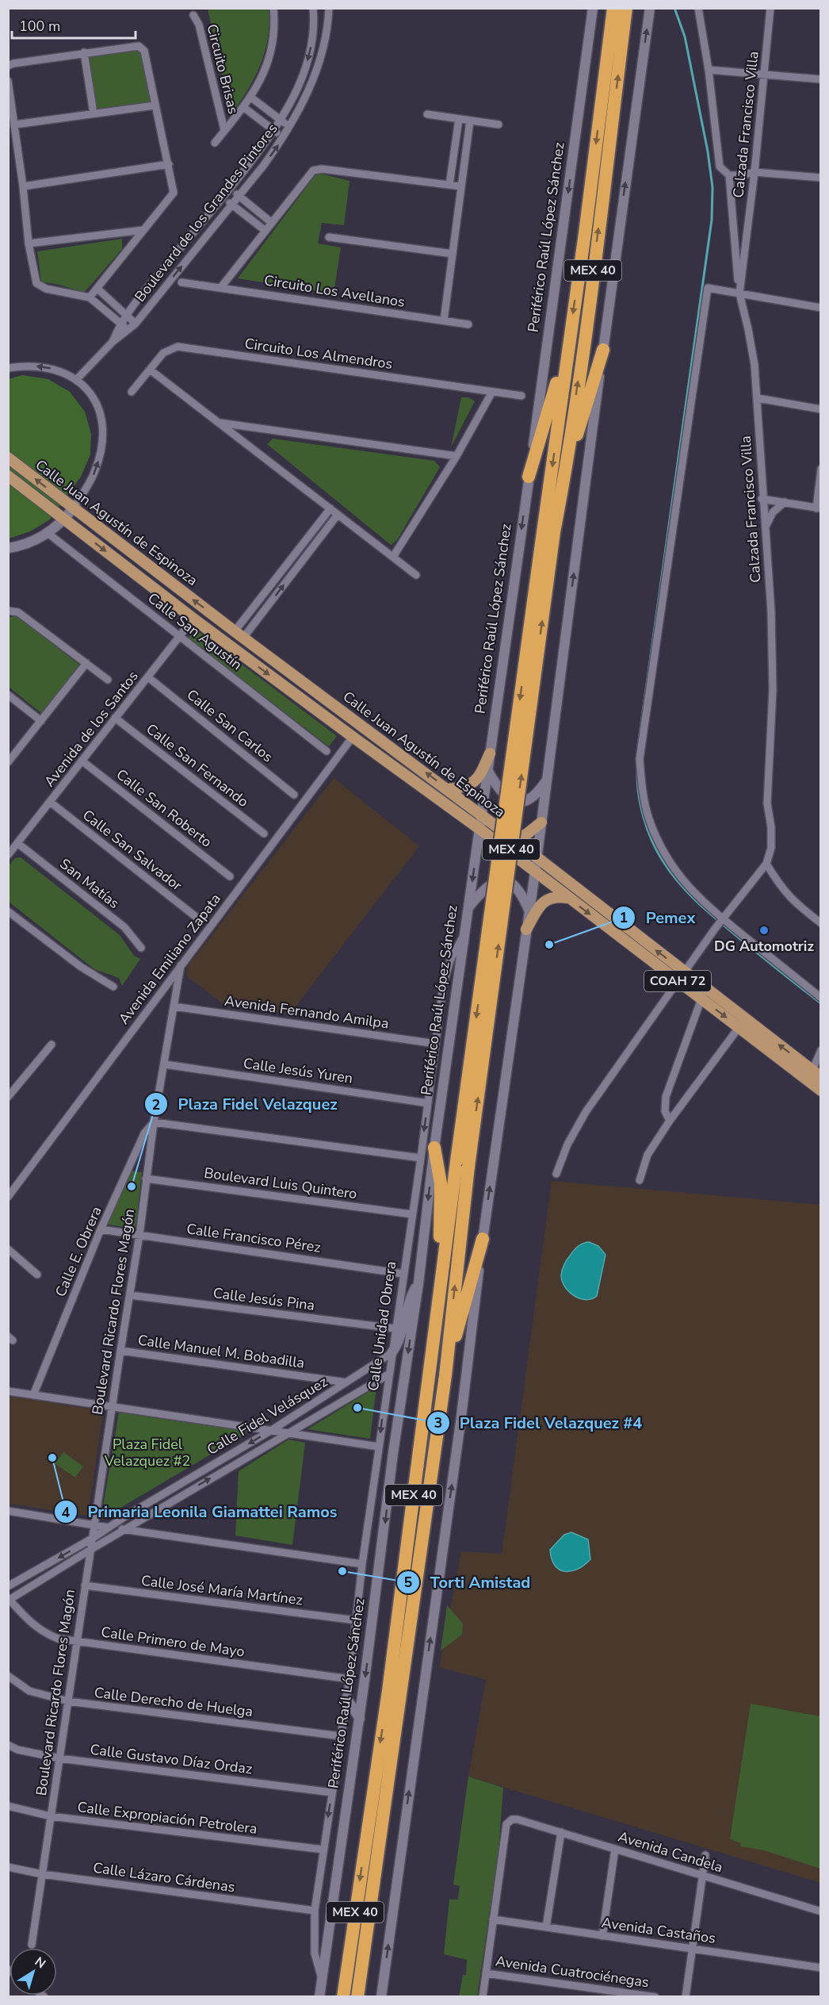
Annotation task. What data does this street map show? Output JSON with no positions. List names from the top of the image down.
{
  "streets": {
    "highway": ["MEX 40"],
    "main road": ["Periférico Raúl López Sánchez", "Calle Juan Agustín de Espinoza", "COAH 72"],
    "street": [
      "Circuito Brisas",
      "Calzada Francisco Villa",
      "Boulevard de los Grandes Pintores",
      "Circuito Los Avellanos",
      "Circuito Los Almendros",
      "Calle San Agustín",
      "Calle San Carlos",
      "Avenida de los Santos",
      "Calle San Fernando",
      "Calle San Roberto",
      "Calle San Salvador",
      "San Matías",
      "Avenida Emiliano Zapata",
      "Avenida Fernando Amilpa",
      "Calle Jesús Yuren",
      "Boulevard Luis Quintero",
      "Calle Francisco Pérez",
      "Calle E. Obrera",
      "Calle Jesús Pina",
      "Boulevard Ricardo Flores Magón",
      "Calle Unidad Obrera",
      "Calle Manuel M. Bobadilla",
      "Calle Fidel Velásquez",
      "Calle José María Martínez",
      "Calle Primero de Mayo",
      "Calle Derecho de Huelga",
      "Calle Gustavo Díaz Ordaz",
      "Calle Expropiación Petrolera",
      "Avenida Candela",
      "Calle Lázaro Cárdenas",
      "Avenida Castaños",
      "Avenida Cuatrociénegas"
    ]
  },
  "crossings": [
    ["Circuito Brisas", "Boulevard de los Grandes Pintores"],
    ["Calzada Francisco Villa", "Calle Juan Agustín de Espinoza"],
    ["Periférico Raúl López Sánchez", "Calle Juan Agustín de Espinoza"],
    ["Periférico Raúl López Sánchez", "Calle Unidad Obrera"],
    ["Calle Juan Agustín de Espinoza", "Avenida de los Santos"],
    ["Calle Juan Agustín de Espinoza", "Avenida Emiliano Zapata"],
    ["Calle San Agustín", "Avenida de los Santos"],
    ["Calle San Carlos", "Avenida de los Santos"],
    ["Avenida de los Santos", "Calle San Fernando"],
    ["Avenida de los Santos", "Calle San Roberto"],
    ["Avenida de los Santos", "Calle San Salvador"],
    ["Avenida de los Santos", "San Matías"],
    ["Avenida Emiliano Zapata", "Boulevard Ricardo Flores Magón"],
    ["Avenida Fernando Amilpa", "Boulevard Ricardo Flores Magón"],
    ["Avenida Fernando Amilpa", "Calle Unidad Obrera"],
    ["Calle Jesús Yuren", "Boulevard Ricardo Flores Magón"],
    ["Calle Jesús Yuren", "Calle Unidad Obrera"],
    ["Boulevard Luis Quintero", "Boulevard Ricardo Flores Magón"],
    ["Boulevard Luis Quintero", "Calle Unidad Obrera"],
    ["Calle Francisco Pérez", "Calle E. Obrera"],
    ["Calle Francisco Pérez", "Boulevard Ricardo Flores Magón"],
    ["Calle Francisco Pérez", "Calle Unidad Obrera"],
    ["Calle E. Obrera", "Boulevard Ricardo Flores Magón"],
    ["Calle Jesús Pina", "Boulevard Ricardo Flores Magón"],
    ["Calle Jesús Pina", "Calle Unidad Obrera"],
    ["Boulevard Ricardo Flores Magón", "Calle Manuel M. Bobadilla"],
    ["Boulevard Ricardo Flores Magón", "Calle Fidel Velásquez"],
    ["Boulevard Ricardo Flores Magón", "Calle José María Martínez"],
    ["Boulevard Ricardo Flores Magón", "Calle Primero de Mayo"],
    ["Boulevard Ricardo Flores Magón", "Calle Derecho de Huelga"],
    ["Boulevard Ricardo Flores Magón", "Calle Gustavo Díaz Ordaz"],
    ["Boulevard Ricardo Flores Magón", "Calle Expropiación Petrolera"],
    ["Boulevard Ricardo Flores Magón", "Calle Lázaro Cárdenas"],
    ["Calle Unidad Obrera", "Calle Fidel Velásquez"],
    ["Calle Unidad Obrera", "Calle José María Martínez"],
    ["Calle Unidad Obrera", "Calle Primero de Mayo"],
    ["Calle Unidad Obrera", "Calle Derecho de Huelga"],
    ["Calle Unidad Obrera", "Calle Gustavo Díaz Ordaz"],
    ["Calle Unidad Obrera", "Calle Expropiación Petrolera"],
    ["Calle Unidad Obrera", "Calle Lázaro Cárdenas"],
    ["Calle Manuel M. Bobadilla", "Calle Fidel Velásquez"],
    ["Calle Fidel Velásquez", "Calle Primero de Mayo"],
    ["Avenida Candela", "Avenida Castaños"]
  ],
  "parks": ["Plaza Fidel Velazquez #2"],
  "places": [
    "DG Automotriz",
    "Pemex",
    "Plaza Fidel Velazquez",
    "Plaza Fidel Velazquez #4",
    "Primaria Leonila Giamattei Ramos",
    "Torti Amistad"
  ],
  "scale_bar": "100 m",
  "north": "top right"
}
